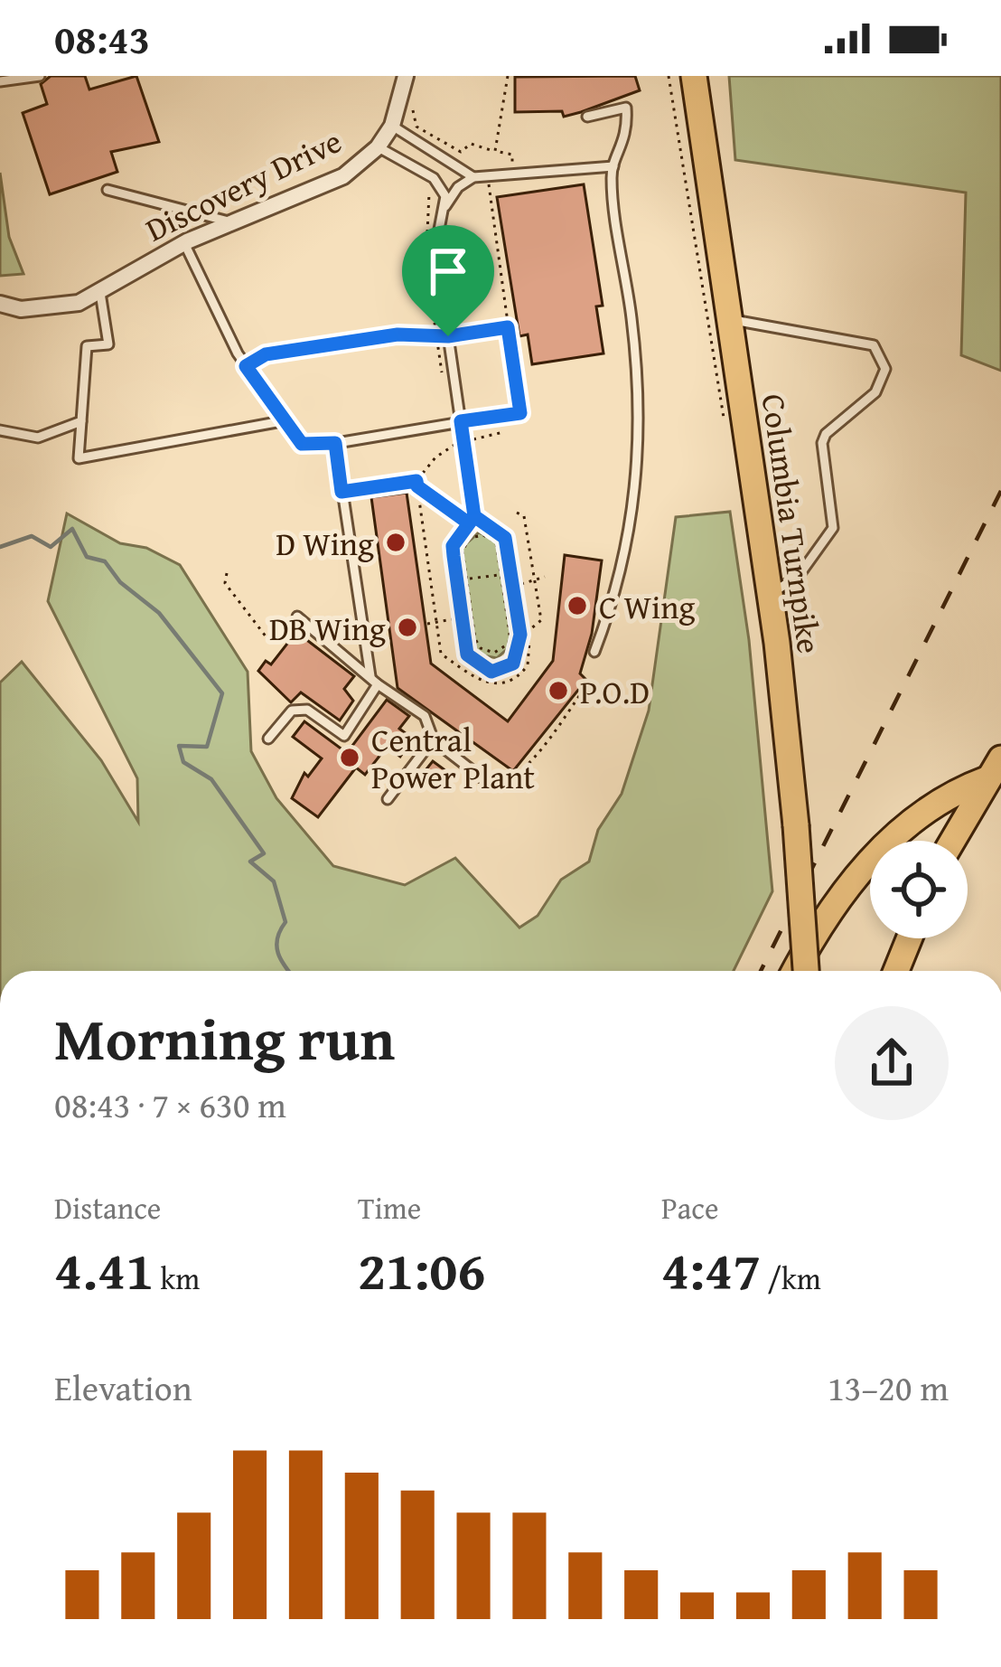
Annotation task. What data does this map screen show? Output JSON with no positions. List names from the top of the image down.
{
  "streets": {
    "main road": ["Columbia Turnpike"],
    "street": ["Discovery Drive"]
  },
  "places": [
    "D Wing",
    "C Wing",
    "DB Wing",
    "P.O.D",
    "Central Power Plant"
  ],
  "page": {
    "status": "08:43",
    "heading": ["Morning run", "08:43 · 7 × 630 m"],
    "stats": [
      ["Distance", "4.41 km"],
      ["Time", "21:06"],
      ["Pace", "4:47 /km"]
    ],
    "chart": ["Elevation", "13–20 m"]
  }
}
